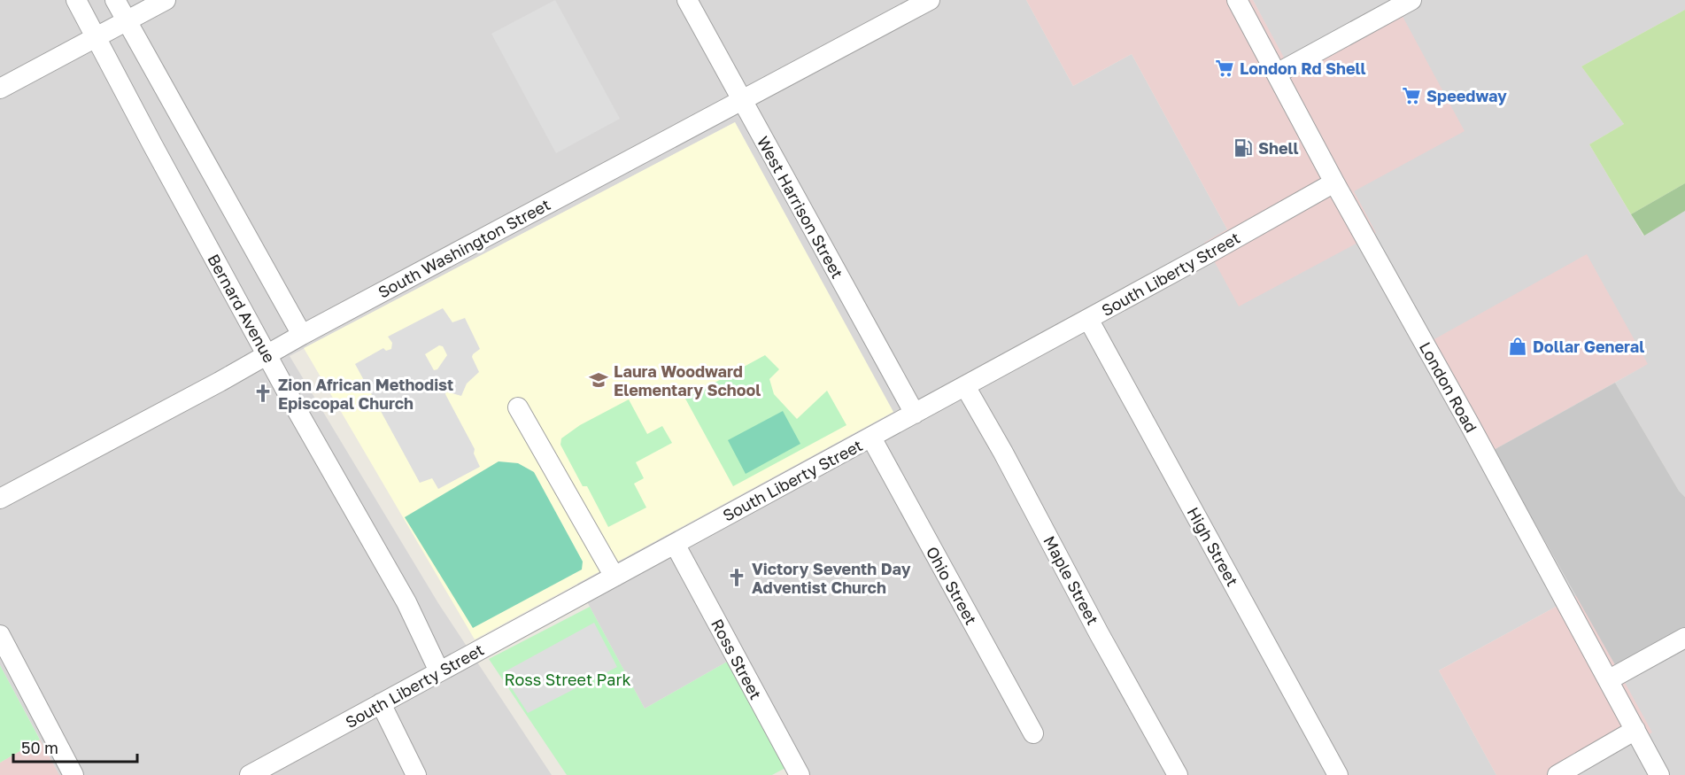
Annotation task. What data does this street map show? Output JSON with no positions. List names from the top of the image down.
{
  "streets": {
    "street": [
      "West Harrison Street",
      "South Washington Street",
      "South Liberty Street",
      "Bernard Avenue",
      "London Road",
      "High Street",
      "Maple Street",
      "Ohio Street",
      "Ross Street"
    ]
  },
  "crossings": [
    ["West Harrison Street", "South Washington Street"],
    ["West Harrison Street", "South Liberty Street"],
    ["South Washington Street", "Bernard Avenue"],
    ["South Liberty Street", "Bernard Avenue"],
    ["South Liberty Street", "London Road"],
    ["South Liberty Street", "High Street"],
    ["South Liberty Street", "Maple Street"],
    ["South Liberty Street", "Ohio Street"],
    ["South Liberty Street", "Ross Street"]
  ],
  "parks": ["Ross Street Park"],
  "places": {
    "supermarket": ["London Rd Shell", "Speedway"],
    "fuel station": ["Shell"],
    "shop": ["Dollar General"],
    "school or university": ["Laura Woodward Elementary School"],
    "church": ["Zion African Methodist Episcopal Church", "Victory Seventh Day Adventist Church"]
  },
  "scale_bar": "50 m"
}
